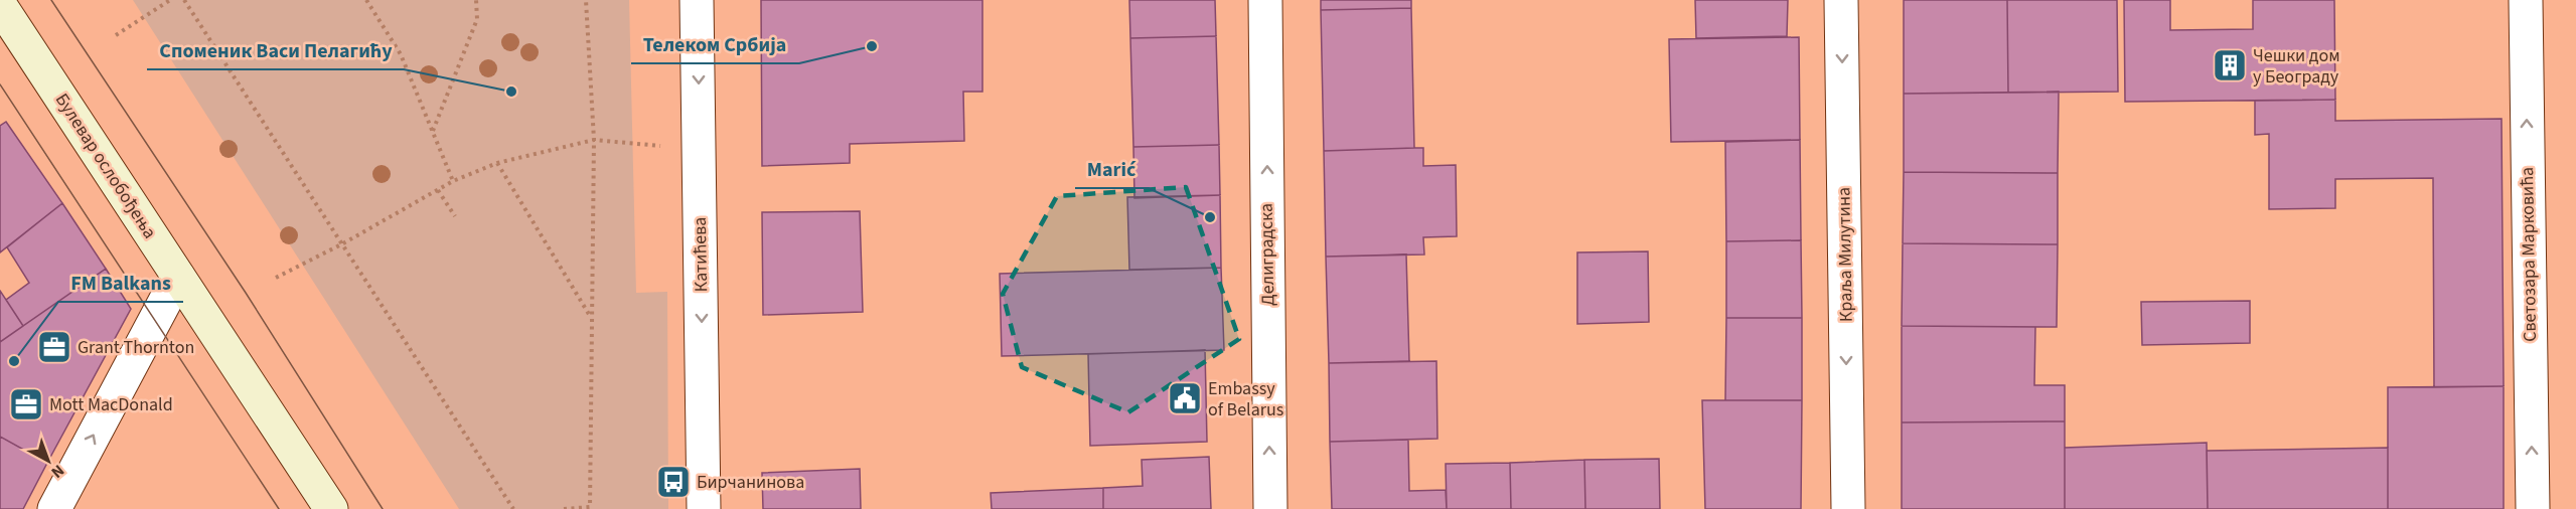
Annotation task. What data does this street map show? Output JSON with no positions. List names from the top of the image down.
{
  "streets": {
    "main road": ["Булевар ослобођења"],
    "street": [
      "Катићева",
      "Делиградска",
      "Краља Милутина",
      "Светозара Марковића"
    ]
  },
  "one_way": [
    "Катићева",
    "Делиградска",
    "Краља Милутина",
    "Светозара Марковића"
  ],
  "places": {
    "other": [
      "Телеком Србија",
      "Споменик Васи Пелагићу",
      "Marić",
      "FM Balkans"
    ],
    "building": ["Чешки дом у Београду"],
    "office": ["Grant Thornton", "Mott MacDonald"],
    "public building": ["Embassy of Belarus"],
    "bus stop": ["Бирчанинова"]
  },
  "north": "bottom right"
}
